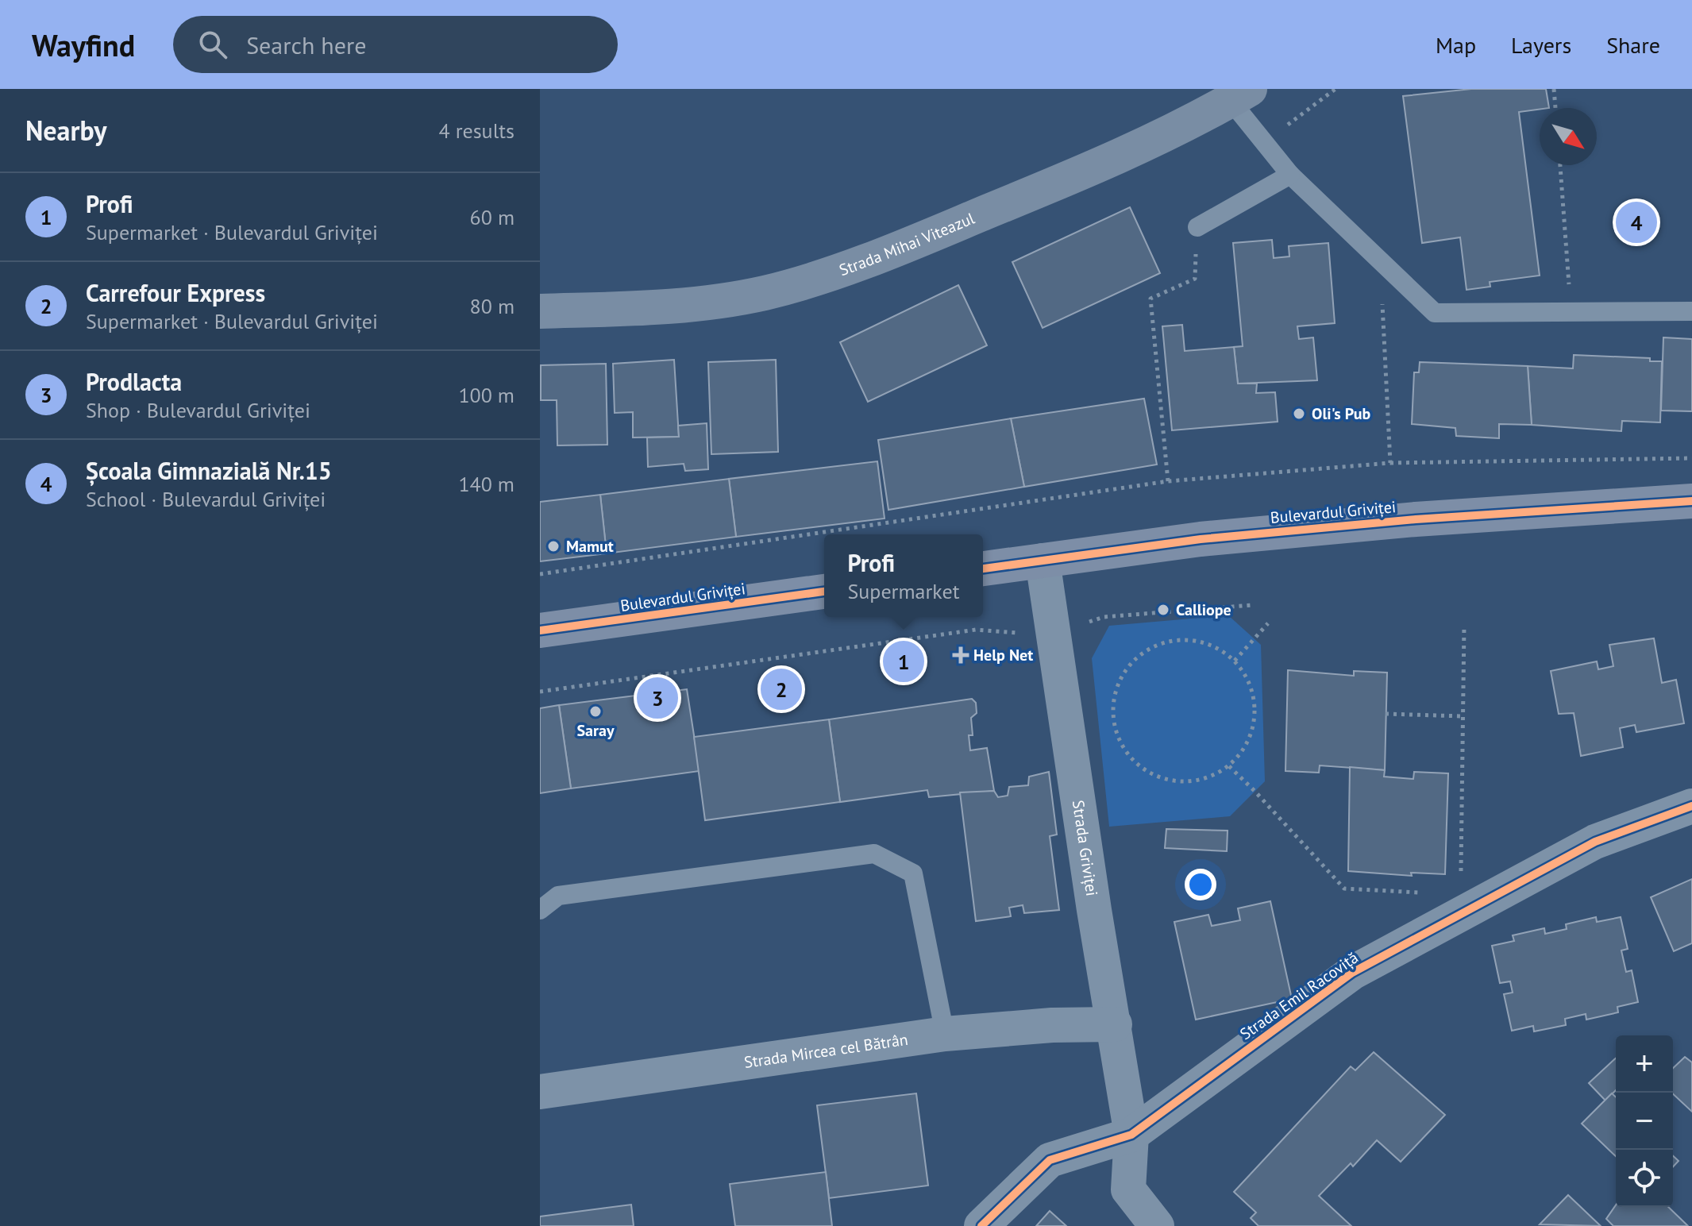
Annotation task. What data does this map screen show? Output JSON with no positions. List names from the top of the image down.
{
  "streets": {
    "main road": ["Bulevardul Griviței"],
    "street": [
      "Strada Mihai Viteazul",
      "Strada Griviței",
      "Strada Emil Racoviță",
      "Strada Mircea cel Bătrân"
    ]
  },
  "crossings": [
    ["Bulevardul Griviței", "Strada Griviței"],
    ["Strada Griviței", "Strada Emil Racoviță"],
    ["Strada Griviței", "Strada Mircea cel Bătrân"]
  ],
  "places": {
    "other": [
      "Oli's Pub",
      "Mamut",
      "Calliope",
      "Saray"
    ],
    "health": ["Help Net"]
  },
  "north": "bottom right",
  "page": {
    "header": "Wayfind",
    "search": "Search here",
    "nav": ["Map", "Layers", "Share"],
    "heading": ["Nearby", "4 results"],
    "list": [
      {
        "mark": "1",
        "name": "Profi",
        "note": "Supermarket · Bulevardul Griviței",
        "value": "60 m"
      },
      {
        "mark": "2",
        "name": "Carrefour Express",
        "note": "Supermarket · Bulevardul Griviței",
        "value": "80 m"
      },
      {
        "mark": "3",
        "name": "Prodlacta",
        "note": "Shop · Bulevardul Griviței",
        "value": "100 m"
      },
      {
        "mark": "4",
        "name": "Școala Gimnazială Nr.15",
        "note": "School · Bulevardul Griviței",
        "value": "140 m"
      }
    ],
    "pins": [
      "4",
      "1",
      "2",
      "3"
    ],
    "popup": ["Profi", "Supermarket"],
    "map_buttons": ["+", "−"]
  }
}
